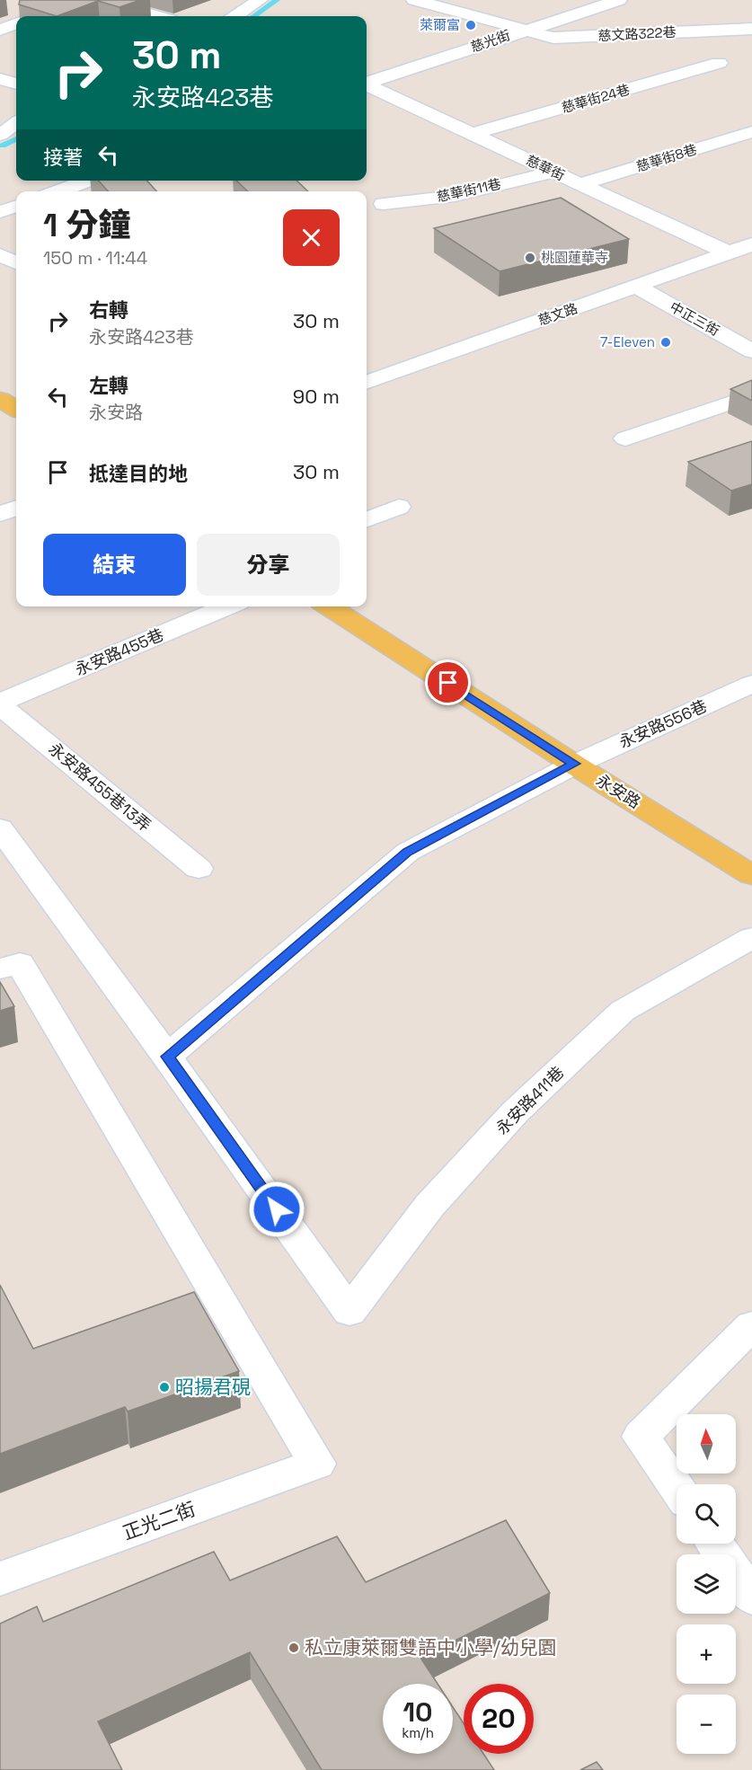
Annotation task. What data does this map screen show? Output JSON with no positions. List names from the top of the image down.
{
  "streets": {
    "main road": ["永安路"],
    "street": [
      "慈文路322巷",
      "慈光街",
      "慈華街24巷",
      "慈華街8巷",
      "慈華街",
      "慈華街11巷",
      "慈文路",
      "中正三街",
      "永安路455巷",
      "永安路556巷",
      "永安路455巷13弄",
      "永安路411巷",
      "正光二街"
    ]
  },
  "crossings": [
    ["慈文路322巷", "慈光街"],
    ["慈華街24巷", "慈華街"],
    ["慈華街8巷", "慈華街"],
    ["慈華街", "慈華街11巷"],
    ["慈華街", "慈文路"],
    ["慈文路", "中正三街"],
    ["永安路455巷", "永安路455巷13弄"],
    ["永安路556巷", "永安路"],
    ["永安路556巷", "永安路411巷"]
  ],
  "places": [
    "萊爾富",
    "桃園蓮華寺",
    "7-Eleven",
    "昭揚君硯",
    "私立康萊爾雙語中小學/幼兒園"
  ],
  "north": "top",
  "page": {
    "turn": ["30 m", "永安路423巷"],
    "then": "接著",
    "heading": ["1 分鐘", "150 m · 11:44"],
    "list": [
      {
        "name": "右轉",
        "note": "永安路423巷",
        "value": "30 m"
      },
      {
        "name": "左轉",
        "note": "永安路",
        "value": "90 m"
      },
      {
        "name": "抵達目的地",
        "value": "30 m"
      }
    ],
    "buttons": ["結束", "分享"],
    "map_buttons": ["+", "−"],
    "speed": "10 km/h",
    "limit": "20"
  }
}
